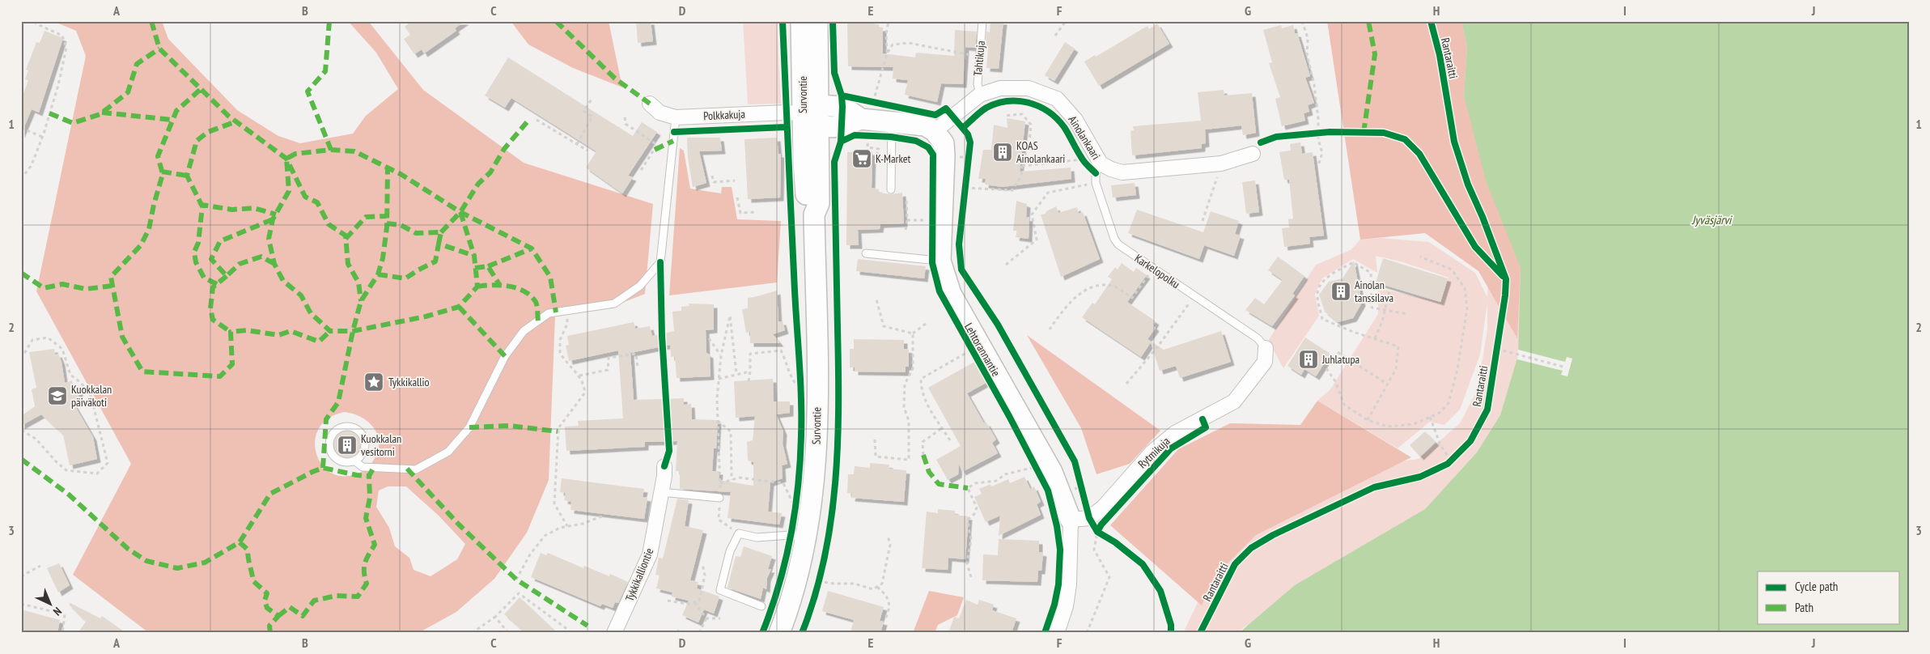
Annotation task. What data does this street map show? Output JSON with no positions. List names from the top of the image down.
{
  "streets": {
    "main road": ["Survontie", "Lehtorannantie"],
    "street": [
      "Polkkakuja",
      "Ainolankaari",
      "Rytmikuja",
      "Tykkikalliontie"
    ],
    "lane": ["Tahtikuja", "Karkelopolku"],
    "cycle path": ["Rantaraitti"]
  },
  "crossings": [
    ["Tahtikuja", "Ainolankaari"],
    ["Survontie", "Polkkakuja"],
    ["Ainolankaari", "Karkelopolku"],
    ["Ainolankaari", "Lehtorannantie"],
    ["Karkelopolku", "Rytmikuja"],
    ["Lehtorannantie", "Rytmikuja"]
  ],
  "water": ["Jyväsjärvi"],
  "places": {
    "building": [
      "KOAS Ainolankaari",
      "Ainolan tanssilava",
      "Juhlatupa",
      "Kuokkalan vesitorni"
    ],
    "supermarket": ["K-Market"],
    "place": ["Tykkikallio"],
    "school or university": ["Kuokkalan päiväkoti"]
  },
  "legend": ["Cycle path", "Path"],
  "north": "bottom right",
  "grid": {
    "columns": [
      "A",
      "B",
      "C",
      "D",
      "E",
      "F",
      "G",
      "H",
      "I",
      "J"
    ],
    "rows": ["1", "2", "3"]
  }
}
